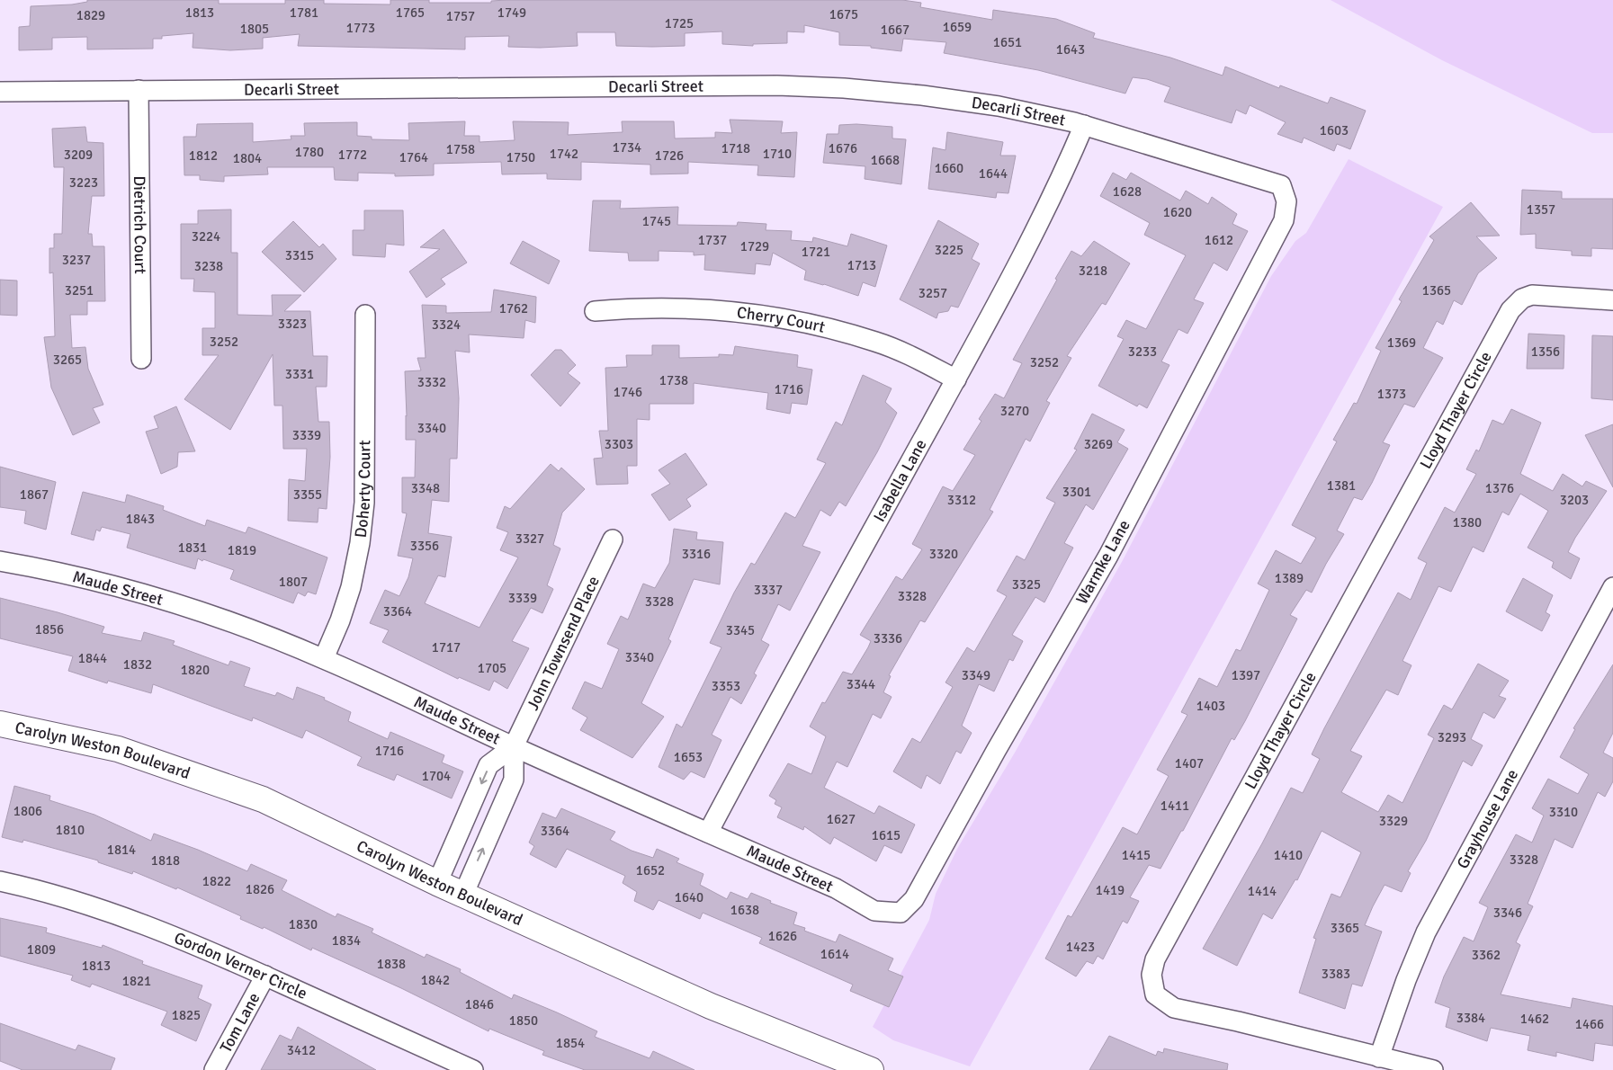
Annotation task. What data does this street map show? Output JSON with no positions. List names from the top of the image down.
{
  "streets": {
    "street": [
      "Decarli Street",
      "Dietrich Court",
      "Cherry Court",
      "Lloyd Thayer Circle",
      "Isabella Lane",
      "Doherty Court",
      "Warmke Lane",
      "Maude Street",
      "John Townsend Place",
      "Carolyn Weston Boulevard",
      "Grayhouse Lane",
      "Gordon Verner Circle",
      "Tom Lane"
    ]
  },
  "crossings": [
    ["Decarli Street", "Dietrich Court"],
    ["Decarli Street", "Isabella Lane"],
    ["Decarli Street", "Warmke Lane"],
    ["Cherry Court", "Isabella Lane"],
    ["Lloyd Thayer Circle", "Grayhouse Lane"],
    ["Isabella Lane", "Maude Street"],
    ["Doherty Court", "Maude Street"],
    ["Warmke Lane", "Maude Street"],
    ["Maude Street", "John Townsend Place"],
    ["John Townsend Place", "Carolyn Weston Boulevard"],
    ["Gordon Verner Circle", "Tom Lane"]
  ],
  "house_numbers": [
    "1813",
    "1781",
    "1765",
    "1749",
    "1675",
    "1829",
    "1757",
    "1725",
    "1659",
    "1773",
    "1805",
    "1667",
    "1651",
    "1643",
    "1603",
    "1734",
    "1718",
    "1676",
    "1758",
    "1780",
    "1742",
    "1710",
    "3209",
    "1772",
    "1812",
    "1726",
    "1764",
    "1750",
    "1804",
    "1668",
    "1660",
    "1644",
    "3223",
    "1628",
    "1357",
    "1620",
    "1745",
    "3224",
    "1737",
    "1612",
    "1729",
    "3225",
    "1721",
    "3315",
    "3237",
    "1713",
    "3238",
    "3218",
    "3251",
    "1365",
    "3257",
    "1762",
    "3323",
    "3324",
    "3252",
    "1369",
    "3233",
    "1356",
    "3265",
    "3252",
    "3331",
    "1738",
    "3332",
    "1716",
    "1746",
    "1373",
    "3270",
    "3340",
    "3339",
    "3303",
    "3269",
    "1381",
    "3348",
    "1376",
    "3301",
    "1867",
    "3355",
    "3312",
    "3203",
    "1843",
    "1380",
    "3327",
    "3356",
    "1831",
    "1819",
    "3316",
    "3320",
    "1389",
    "1807",
    "3325",
    "3337",
    "3328",
    "3339",
    "3328",
    "3364",
    "1856",
    "3345",
    "3336",
    "1717",
    "3340",
    "1844",
    "1832",
    "1705",
    "1820",
    "3349",
    "1397",
    "3344",
    "3353",
    "1403",
    "3293",
    "1716",
    "1653",
    "1407",
    "1704",
    "1411",
    "1806",
    "3310",
    "1627",
    "3329",
    "1810",
    "3364",
    "1615",
    "1814",
    "1415",
    "1410",
    "3328",
    "1818",
    "1652",
    "1822",
    "1826",
    "1419",
    "1414",
    "1640",
    "1638",
    "3346",
    "1830",
    "3365",
    "1626",
    "1834",
    "1423",
    "1809",
    "1614",
    "3362",
    "1838",
    "1813",
    "3383",
    "1842",
    "1821",
    "1846",
    "1825",
    "3384",
    "1462",
    "1850",
    "1466",
    "1854",
    "3412"
  ]
}
